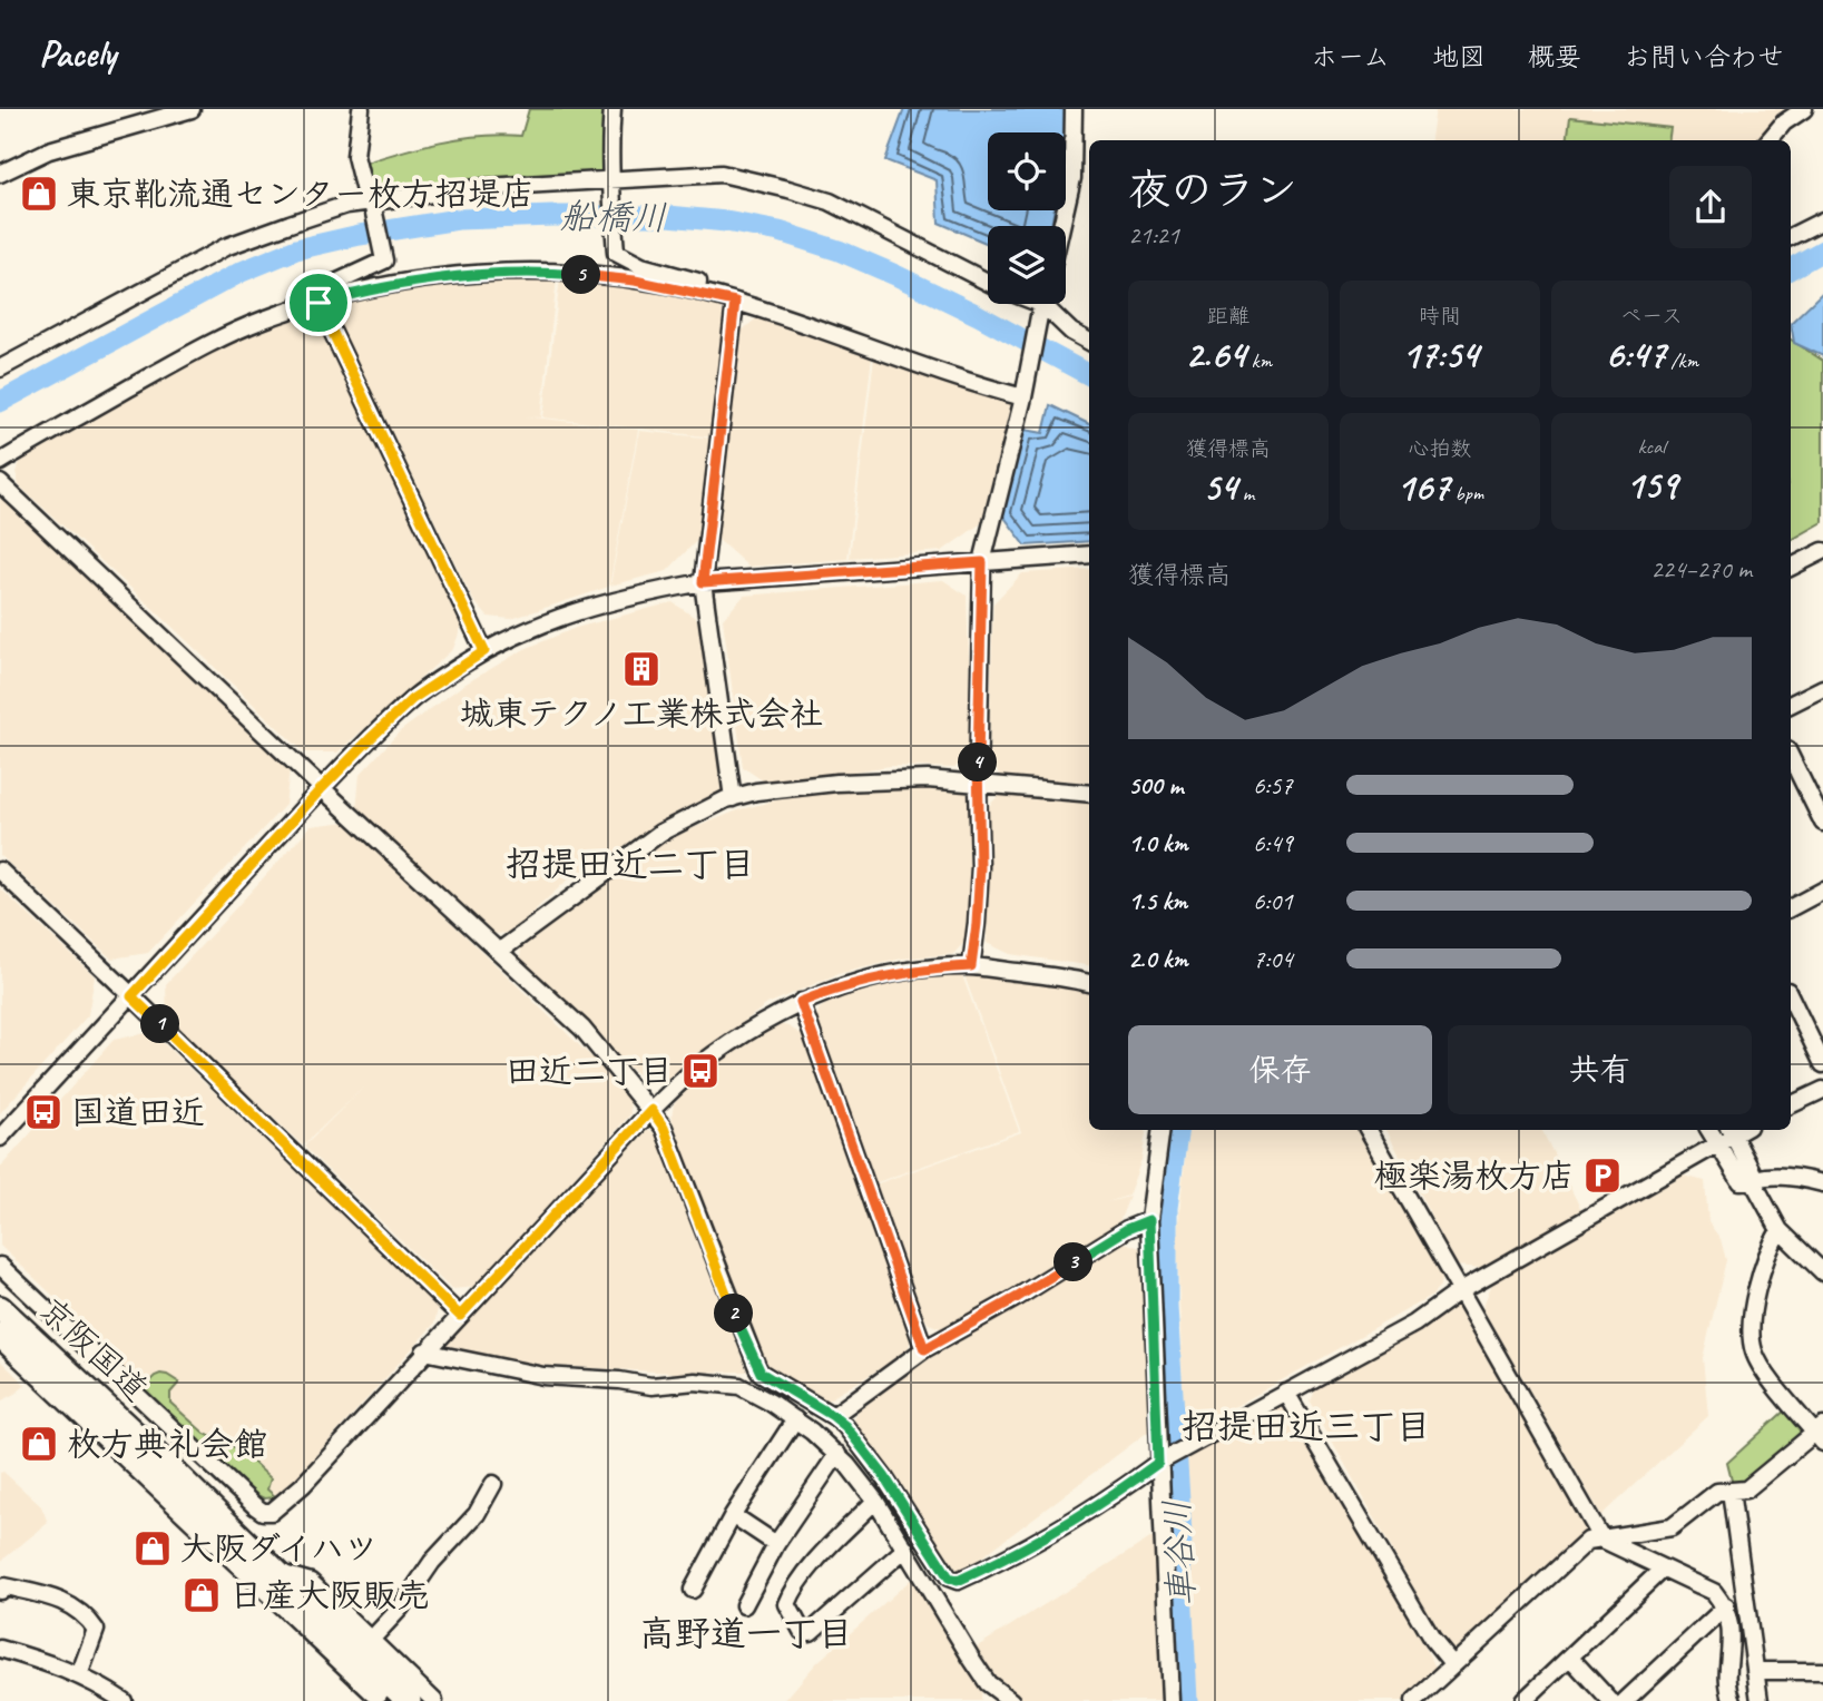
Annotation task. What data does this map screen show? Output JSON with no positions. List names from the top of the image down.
{
  "streets": {
    "highway": ["京阪国道"]
  },
  "districts": ["招提田近二丁目", "招提田近三丁目", "高野道一丁目"],
  "water": ["船橋川", "車谷川"],
  "places": {
    "shop": [
      "東京靴流通センター枚方招堤店",
      "枚方典礼会館",
      "大阪ダイハツ",
      "日産大阪販売"
    ],
    "building": ["城東テクノ工業株式会社"],
    "bus stop": ["田近二丁目", "国道田近"],
    "parking": ["極楽湯枚方店"]
  },
  "page": {
    "header": "Pacely",
    "nav": [
      "ホーム",
      "地図",
      "概要",
      "お問い合わせ"
    ],
    "heading": ["夜のラン", "21:21"],
    "pins": [
      "5",
      "4",
      "1",
      "3",
      "2"
    ],
    "stats": [
      ["距離", "2.64 km"],
      ["時間", "17:54"],
      ["ペース", "6:47 /km"],
      ["獲得標高", "54 m"],
      ["心拍数", "167 bpm"],
      ["kcal", "159"]
    ],
    "chart": ["獲得標高", "224–270 m"],
    "list": [
      {
        "name": "500 m",
        "note": "6:57"
      },
      {
        "name": "1.0 km",
        "note": "6:49"
      },
      {
        "name": "1.5 km",
        "note": "6:01"
      },
      {
        "name": "2.0 km",
        "note": "7:04"
      }
    ],
    "buttons": ["保存", "共有"]
  }
}
